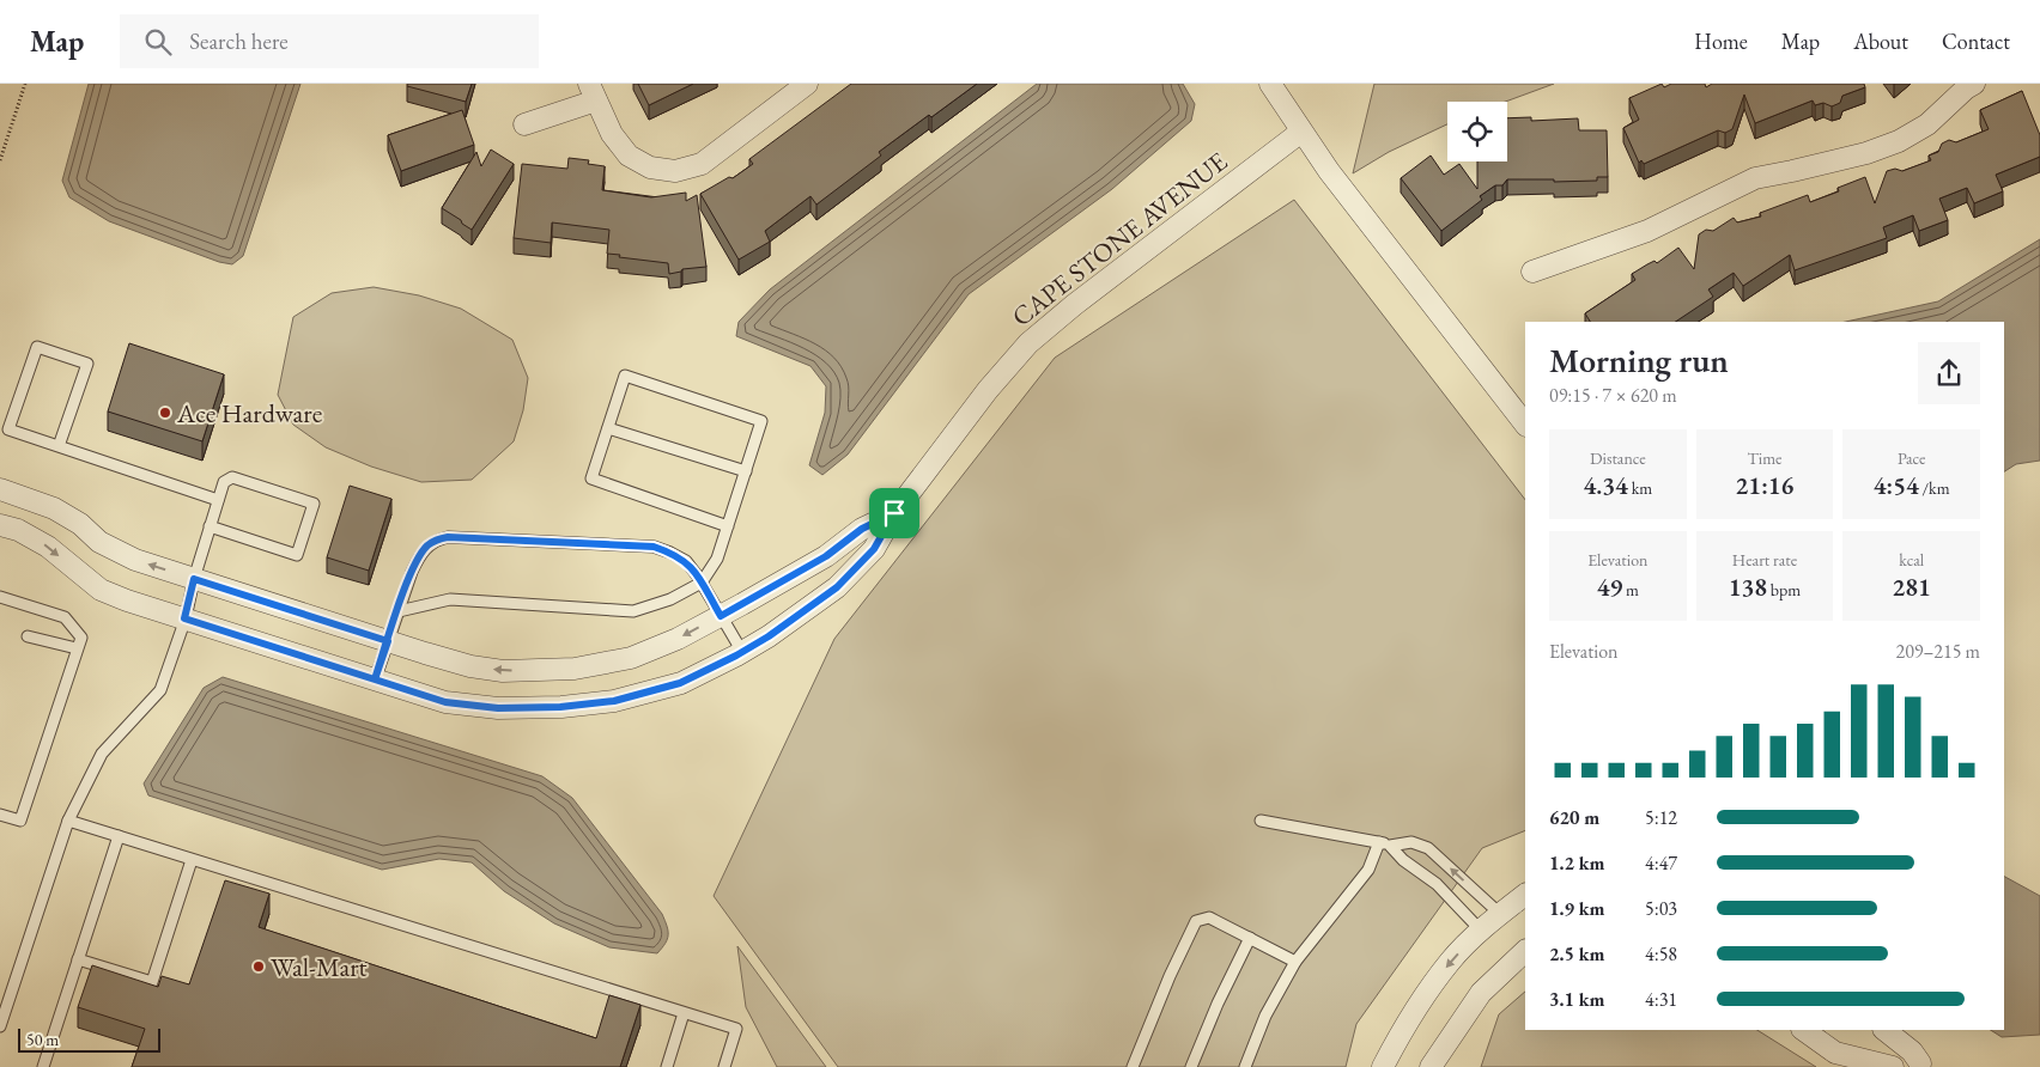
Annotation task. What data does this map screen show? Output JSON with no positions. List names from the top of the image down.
{
  "streets": {
    "street": ["CAPE STONE AVENUE"]
  },
  "places": ["Ace Hardware", "Wal-Mart"],
  "scale_bar": "50 m",
  "page": {
    "header": "Map",
    "search": "Search here",
    "nav": [
      "Home",
      "Map",
      "About",
      "Contact"
    ],
    "heading": ["Morning run", "09:15 · 7 × 620 m"],
    "stats": [
      ["Distance", "4.34 km"],
      ["Time", "21:16"],
      ["Pace", "4:54 /km"],
      ["Elevation", "49 m"],
      ["Heart rate", "138 bpm"],
      ["kcal", "281"]
    ],
    "chart": ["Elevation", "209–215 m"],
    "list": [
      {
        "name": "620 m",
        "note": "5:12"
      },
      {
        "name": "1.2 km",
        "note": "4:47"
      },
      {
        "name": "1.9 km",
        "note": "5:03"
      },
      {
        "name": "2.5 km",
        "note": "4:58"
      },
      {
        "name": "3.1 km",
        "note": "4:31"
      }
    ],
    "scale": "50 m"
  }
}
